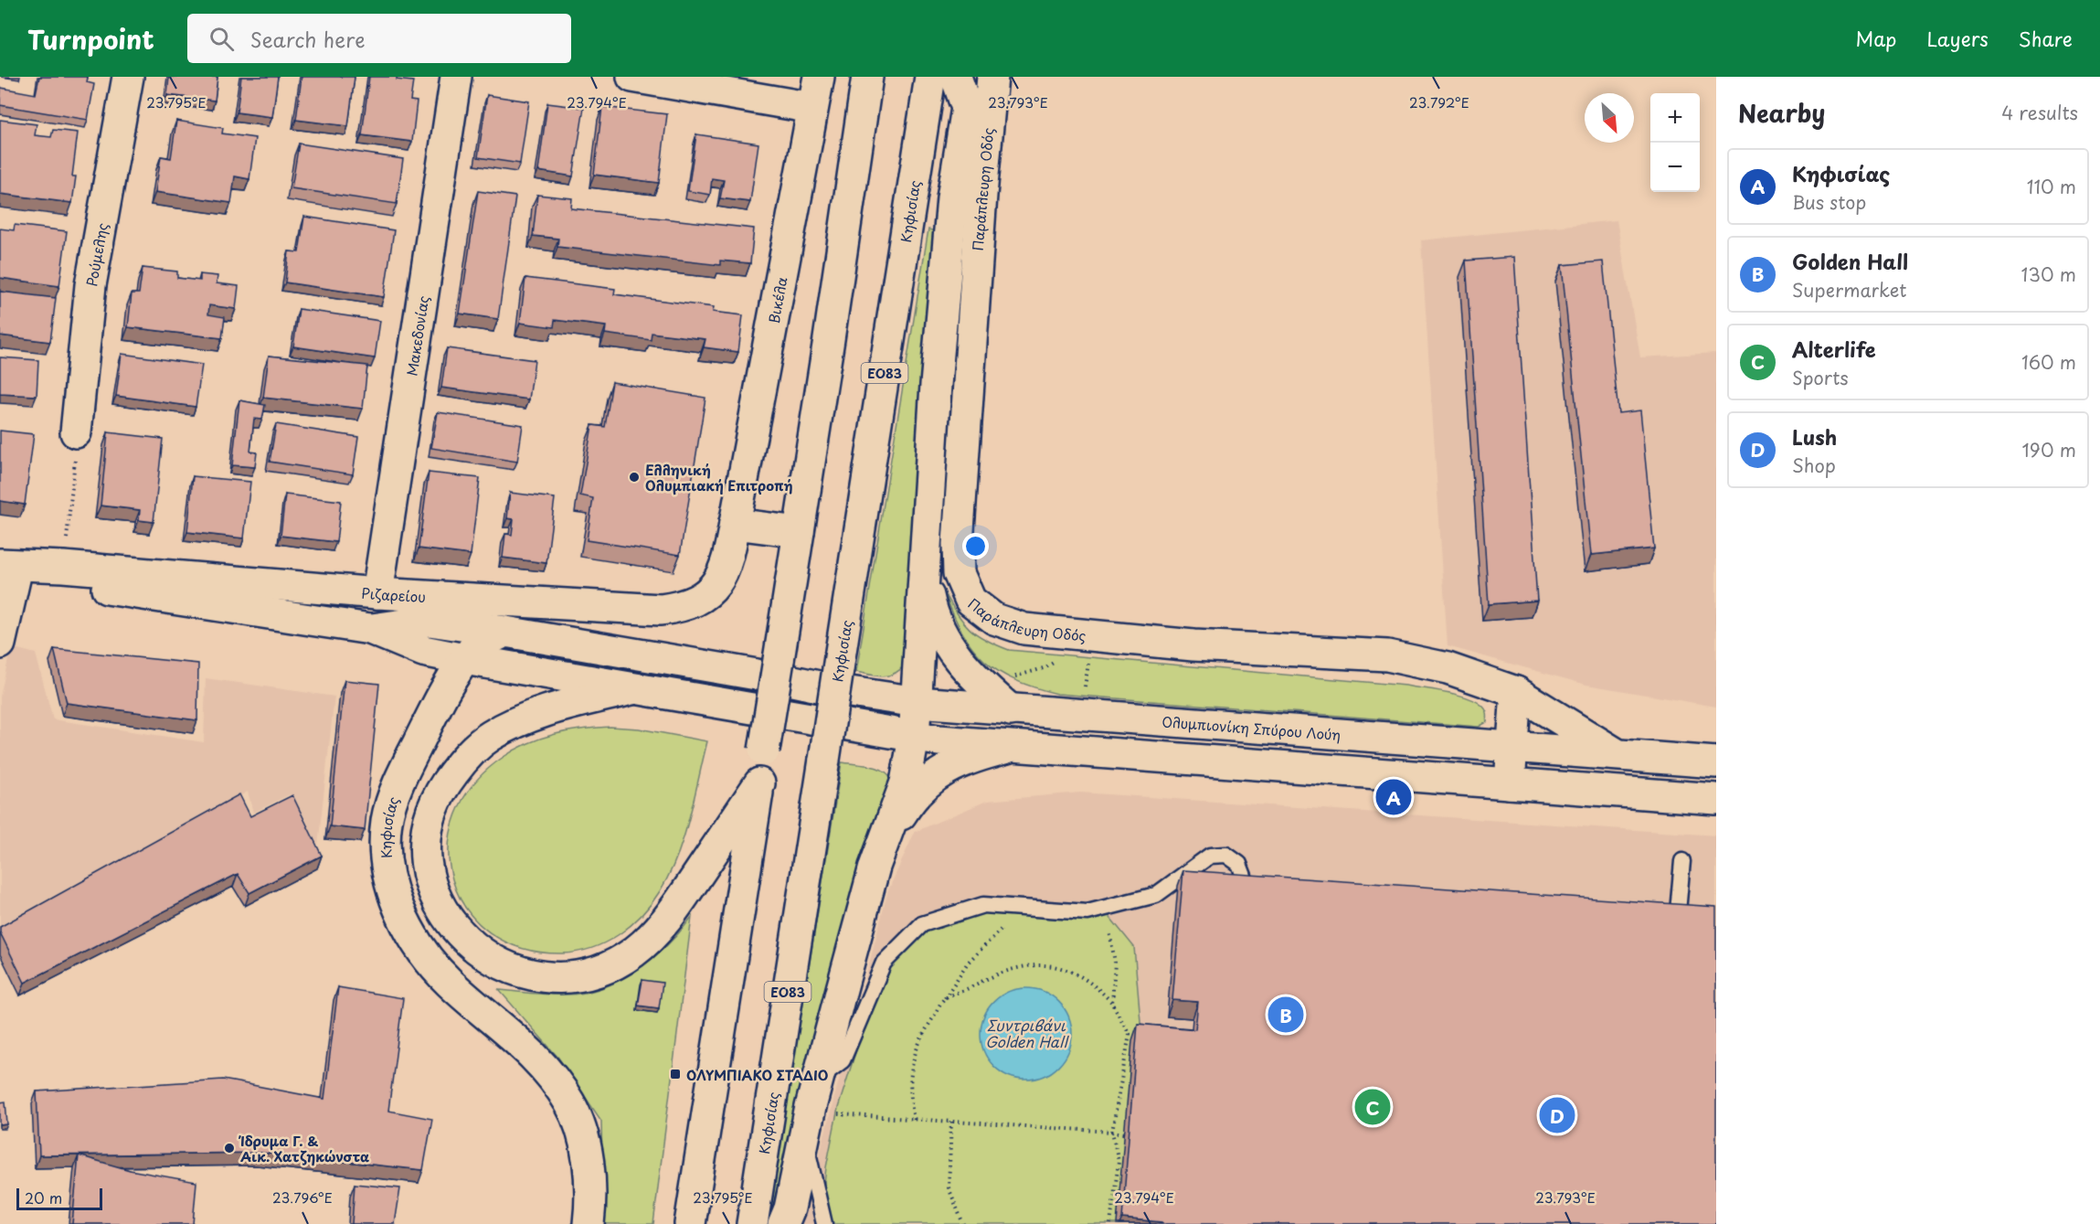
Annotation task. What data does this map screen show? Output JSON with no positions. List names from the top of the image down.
{
  "streets": {
    "main road": [
      "Παράπλευρη Οδός",
      "Κηφισίας",
      "Ρούμελης",
      "Βικέλα",
      "Μακεδονίας",
      "ΕΟ83",
      "Ριζαρείου",
      "Ολυμπιονίκη Σπύρου Λούη"
    ]
  },
  "crossings": [
    ["Παράπλευρη Οδός", "Ολυμπιονίκη Σπύρου Λούη"],
    ["Κηφισίας", "Ριζαρείου"],
    ["Βικέλα", "Ριζαρείου"],
    ["Μακεδονίας", "Ριζαρείου"],
    ["Ριζαρείου", "Ολυμπιονίκη Σπύρου Λούη"]
  ],
  "water": ["Συντριβάνι Golden Hall"],
  "places": {
    "other": ["Ελληνική Ολυμπιακή Επιτροπή", "Ίδρυμα Γ. & Αικ. Χατζηκώνστα"],
    "transit": ["ΟΛΥΜΠΙΑΚΟ ΣΤΑΔΙΟ"]
  },
  "scale_bar": "20 m",
  "north": "bottom right",
  "page": {
    "header": "Turnpoint",
    "search": "Search here",
    "nav": ["Map", "Layers", "Share"],
    "heading": ["Nearby", "4 results"],
    "map_buttons": ["+", "−"],
    "list": [
      {
        "mark": "A",
        "name": "Κηφισίας",
        "note": "Bus stop",
        "value": "110 m"
      },
      {
        "mark": "B",
        "name": "Golden Hall",
        "note": "Supermarket",
        "value": "130 m"
      },
      {
        "mark": "C",
        "name": "Alterlife",
        "note": "Sports",
        "value": "160 m"
      },
      {
        "mark": "D",
        "name": "Lush",
        "note": "Shop",
        "value": "190 m"
      }
    ],
    "pins": [
      "A",
      "B",
      "C",
      "D"
    ],
    "scale": "20 m"
  },
  "coordinates": [
    "23.795°E",
    "23.794°E",
    "23.793°E",
    "23.792°E",
    "23.796°E"
  ]
}
